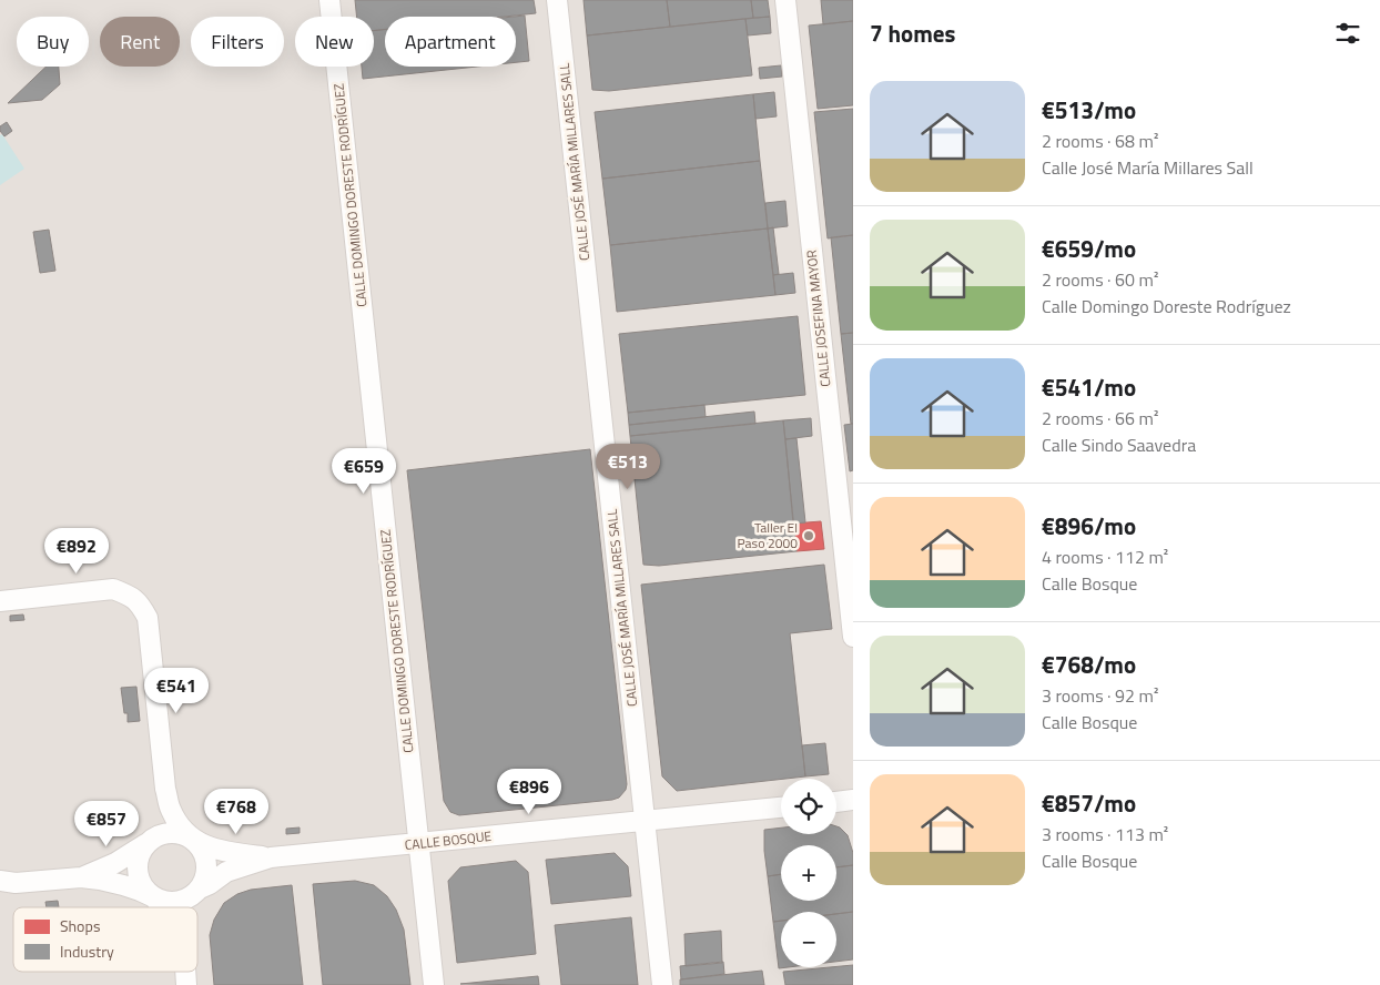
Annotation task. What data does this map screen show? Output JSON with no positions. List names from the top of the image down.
{
  "streets": {
    "street": [
      "CALLE JOSÉ MARÍA MILLARES SALL",
      "CALLE DOMINGO DORESTE RODRÍGUEZ",
      "CALLE JOSEFINA MAYOR",
      "CALLE BOSQUE"
    ]
  },
  "crossings": [
    ["CALLE JOSÉ MARÍA MILLARES SALL", "CALLE BOSQUE"],
    ["CALLE DOMINGO DORESTE RODRÍGUEZ", "CALLE BOSQUE"]
  ],
  "places": ["Taller El Paso 2000"],
  "legend": ["Shops", "Industry"],
  "page": {
    "heading": "7 homes",
    "chip": [
      "Buy",
      "Rent",
      "Filters",
      "New",
      "Apartment"
    ],
    "list": [
      {
        "name": "€513/mo",
        "note": "2 rooms · 68 m² · Calle José María Millares Sall"
      },
      {
        "name": "€659/mo",
        "note": "2 rooms · 60 m² · Calle Domingo Doreste Rodríguez"
      },
      {
        "name": "€541/mo",
        "note": "2 rooms · 66 m² · Calle Sindo Saavedra"
      },
      {
        "name": "€896/mo",
        "note": "4 rooms · 112 m² · Calle Bosque"
      },
      {
        "name": "€768/mo",
        "note": "3 rooms · 92 m² · Calle Bosque"
      },
      {
        "name": "€857/mo",
        "note": "3 rooms · 113 m² · Calle Bosque"
      }
    ],
    "price": [
      "€513",
      "€659",
      "€892",
      "€541",
      "€896",
      "€768",
      "€857"
    ],
    "map_buttons": ["+", "−"]
  }
}
